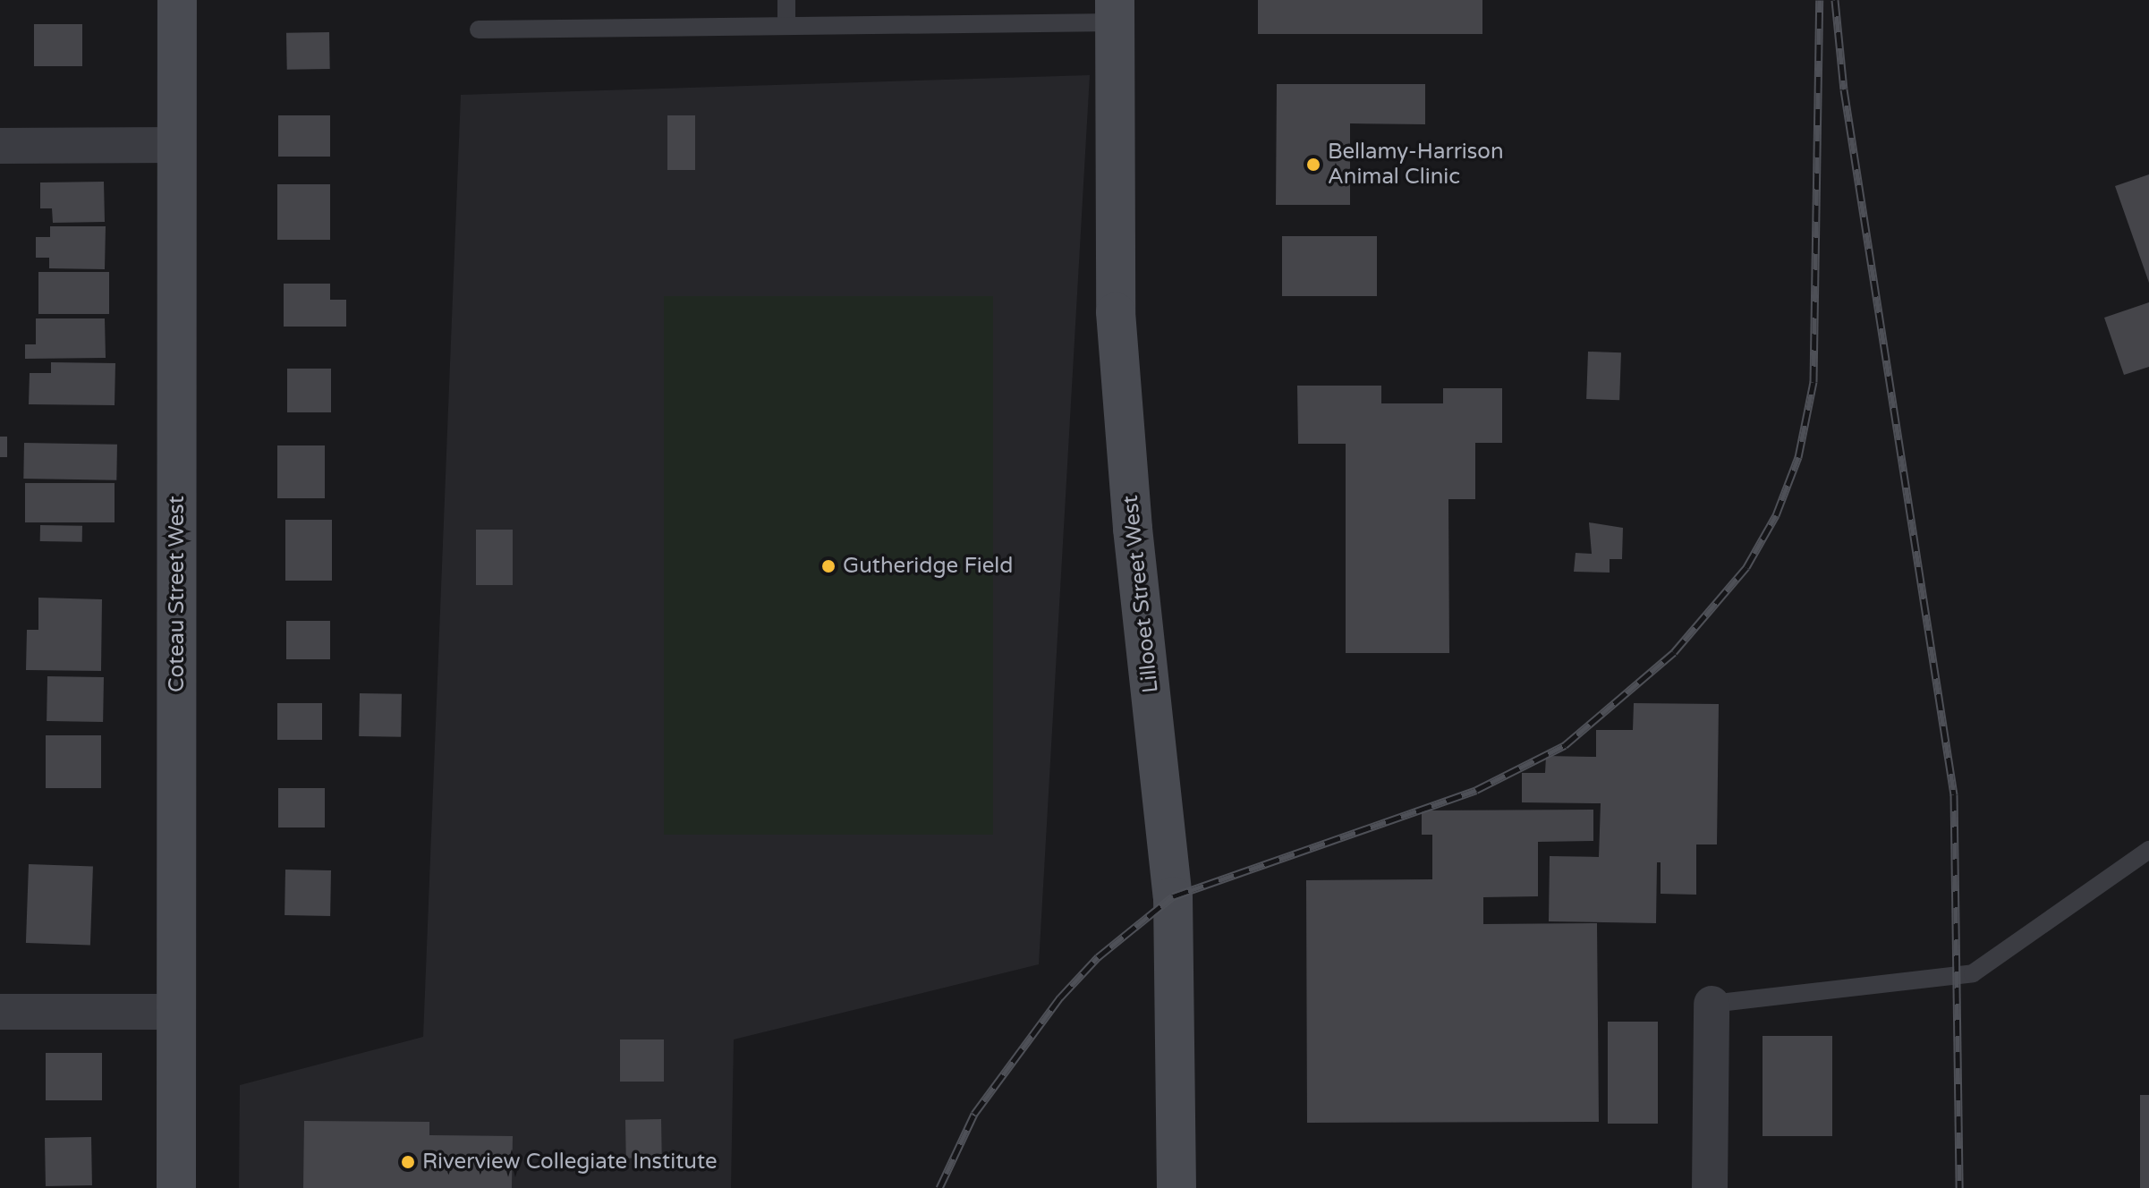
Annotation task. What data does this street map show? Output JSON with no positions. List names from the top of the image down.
{
  "streets": {
    "street": ["Coteau Street West", "Lillooet Street West"]
  },
  "places": ["Bellamy-Harrison Animal Clinic", "Gutheridge Field", "Riverview Collegiate Institute"]
}
